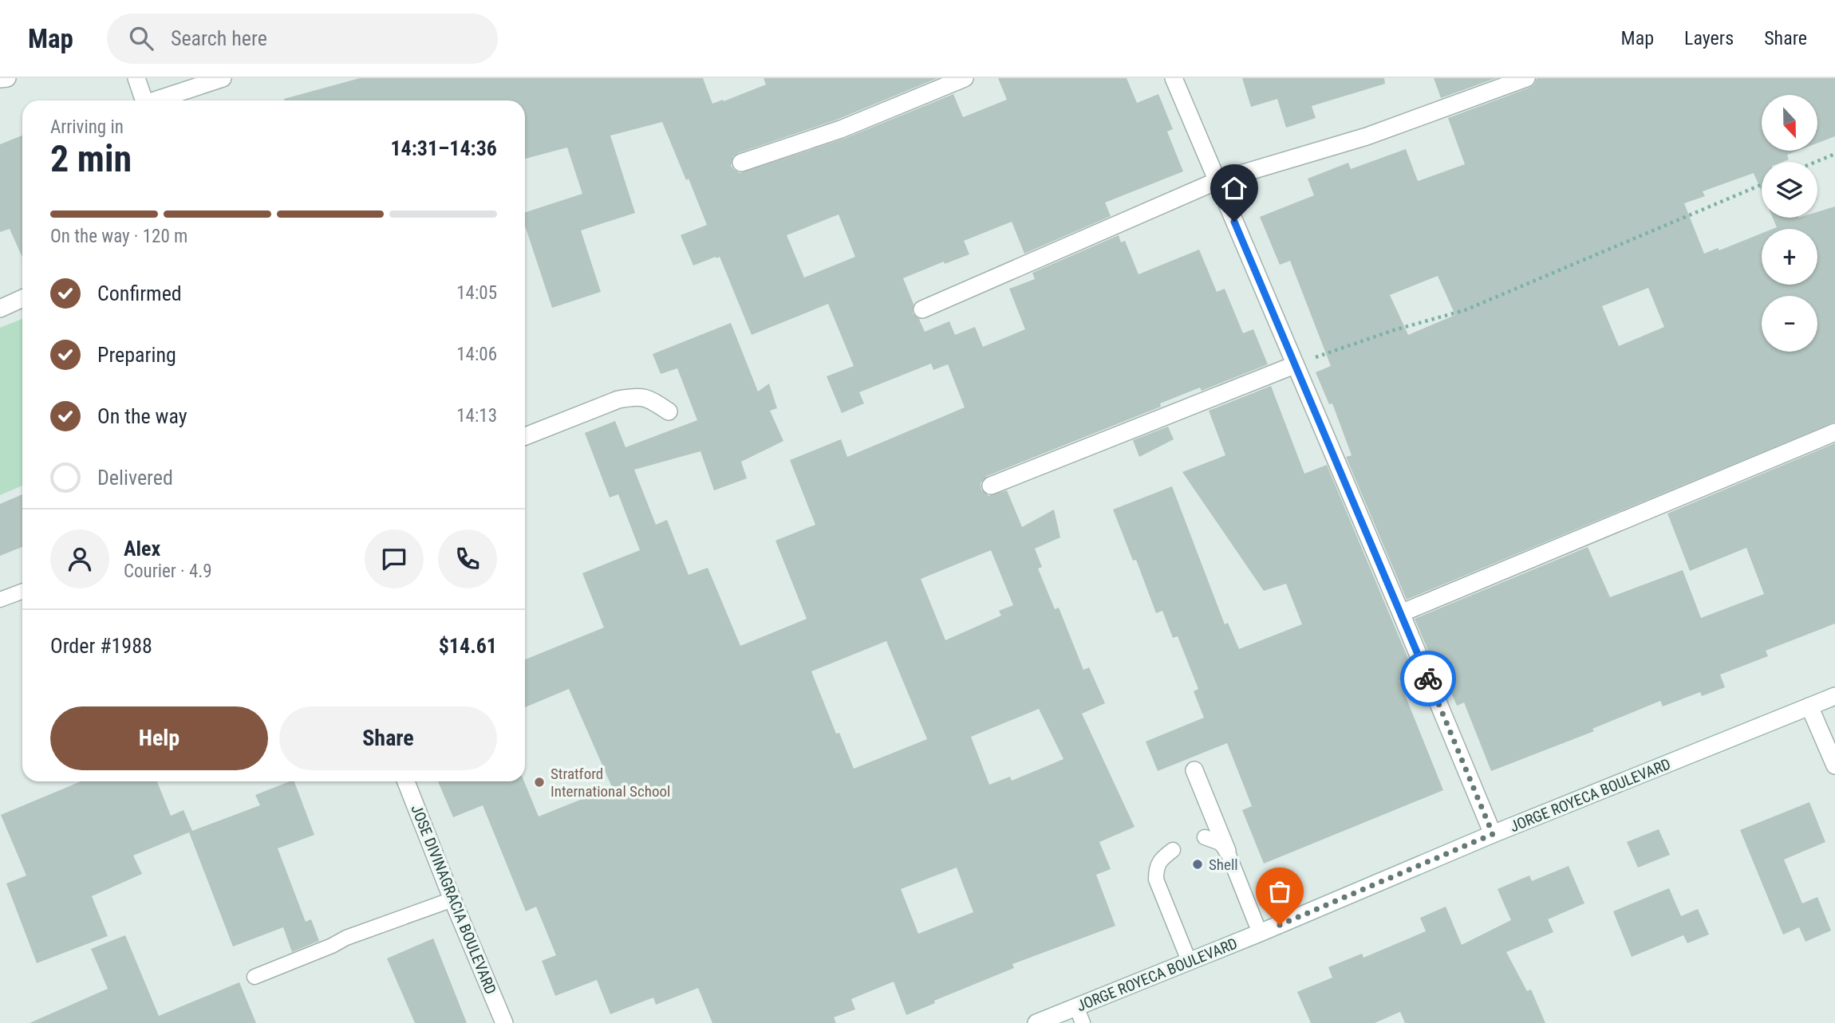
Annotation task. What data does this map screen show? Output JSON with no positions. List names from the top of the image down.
{
  "streets": {
    "street": ["JORGE ROYECA BOULEVARD", "JOSE DIVINAGRACIA BOULEVARD"]
  },
  "places": ["Stratford International School", "Shell"],
  "north": "bottom",
  "page": {
    "header": "Map",
    "search": "Search here",
    "nav": ["Map", "Layers", "Share"],
    "map_buttons": ["+", "−"],
    "heading": ["2 min", "Arriving in", "14:31–14:36"],
    "panel": [
      "Alex",
      "Courier · 4.9",
      "Order #1988",
      "$14.61"
    ],
    "bar": "On the way · 120 m",
    "list": [
      ["Confirmed", "14:05"],
      ["Preparing", "14:06"],
      ["On the way", "14:13"],
      "Delivered"
    ],
    "buttons": ["Help", "Share"]
  }
}
